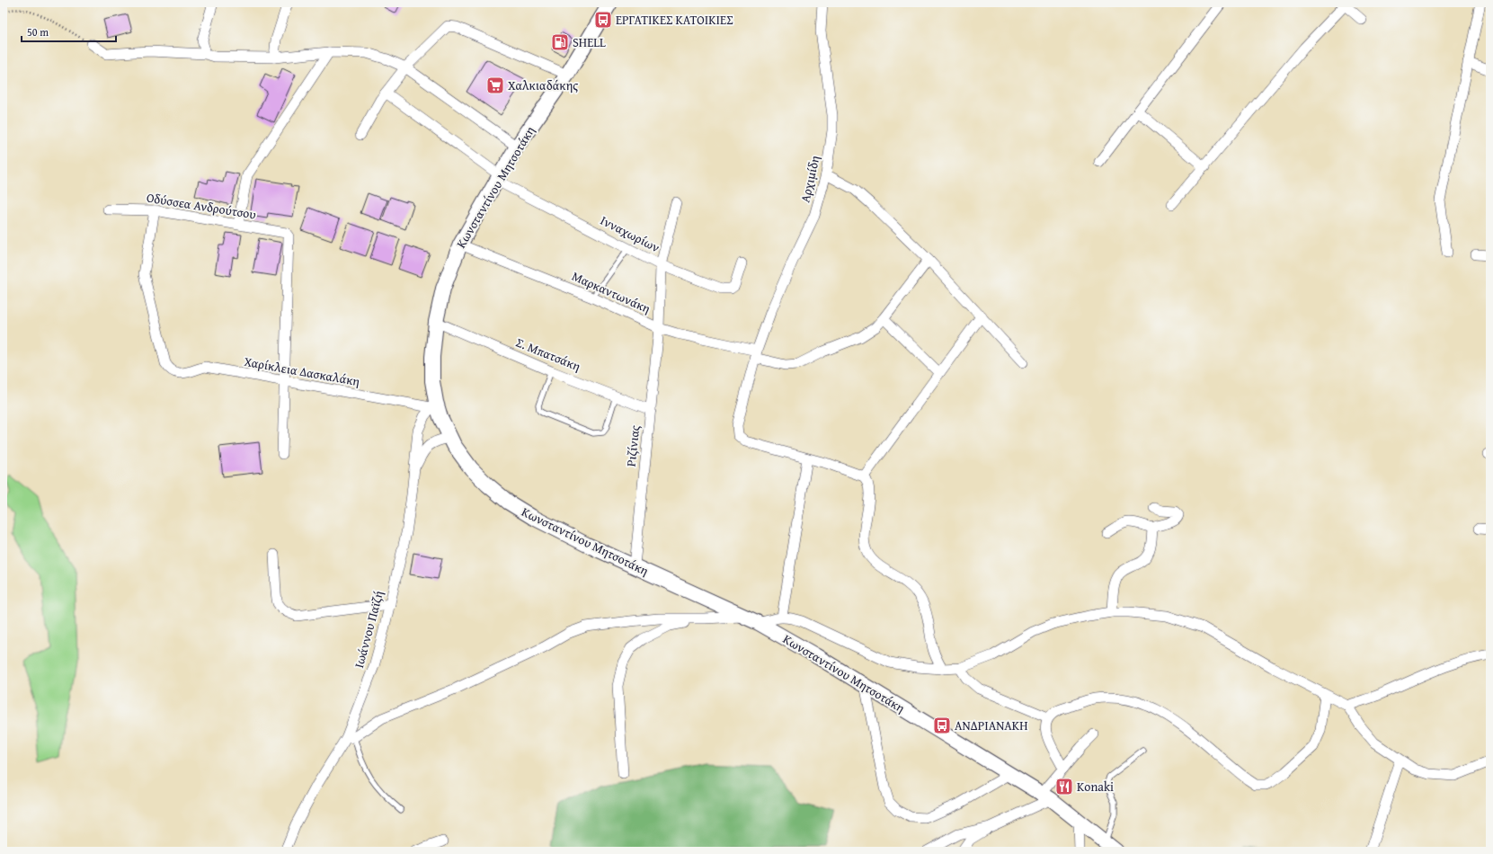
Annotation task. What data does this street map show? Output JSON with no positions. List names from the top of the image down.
{
  "streets": {
    "main road": ["Κωνσταντίνου Μητσοτάκη"],
    "street": [
      "Αρχιμίδη",
      "Οδύσσεα Ανδρούτσου",
      "Ινναχωρίων",
      "Μαρκαντωνάκη",
      "Σ. Μπατσάκη",
      "Χαρίκλεια Δασκαλάκη",
      "Ριζίνιας",
      "Ιωάννου Παϊζή"
    ]
  },
  "crossings": [
    ["Αρχιμίδη", "Μαρκαντωνάκη"],
    ["Κωνσταντίνου Μητσοτάκη", "Ινναχωρίων"],
    ["Κωνσταντίνου Μητσοτάκη", "Μαρκαντωνάκη"],
    ["Κωνσταντίνου Μητσοτάκη", "Σ. Μπατσάκη"],
    ["Κωνσταντίνου Μητσοτάκη", "Χαρίκλεια Δασκαλάκη"],
    ["Κωνσταντίνου Μητσοτάκη", "Ριζίνιας"],
    ["Κωνσταντίνου Μητσοτάκη", "Ιωάννου Παϊζή"],
    ["Οδύσσεα Ανδρούτσου", "Χαρίκλεια Δασκαλάκη"],
    ["Ινναχωρίων", "Ριζίνιας"],
    ["Μαρκαντωνάκη", "Ριζίνιας"],
    ["Σ. Μπατσάκη", "Ριζίνιας"],
    ["Χαρίκλεια Δασκαλάκη", "Ιωάννου Παϊζή"]
  ],
  "places": {
    "bus stop": ["ΕΡΓΑΤΙΚΕΣ ΚΑΤΟΙΚΙΕΣ", "ΑΝΔΡΙΑΝΑΚΗ"],
    "fuel station": ["SHELL"],
    "supermarket": ["Χαλκιαδάκης"],
    "restaurant": ["Konaki"]
  },
  "scale_bar": "50 m"
}
